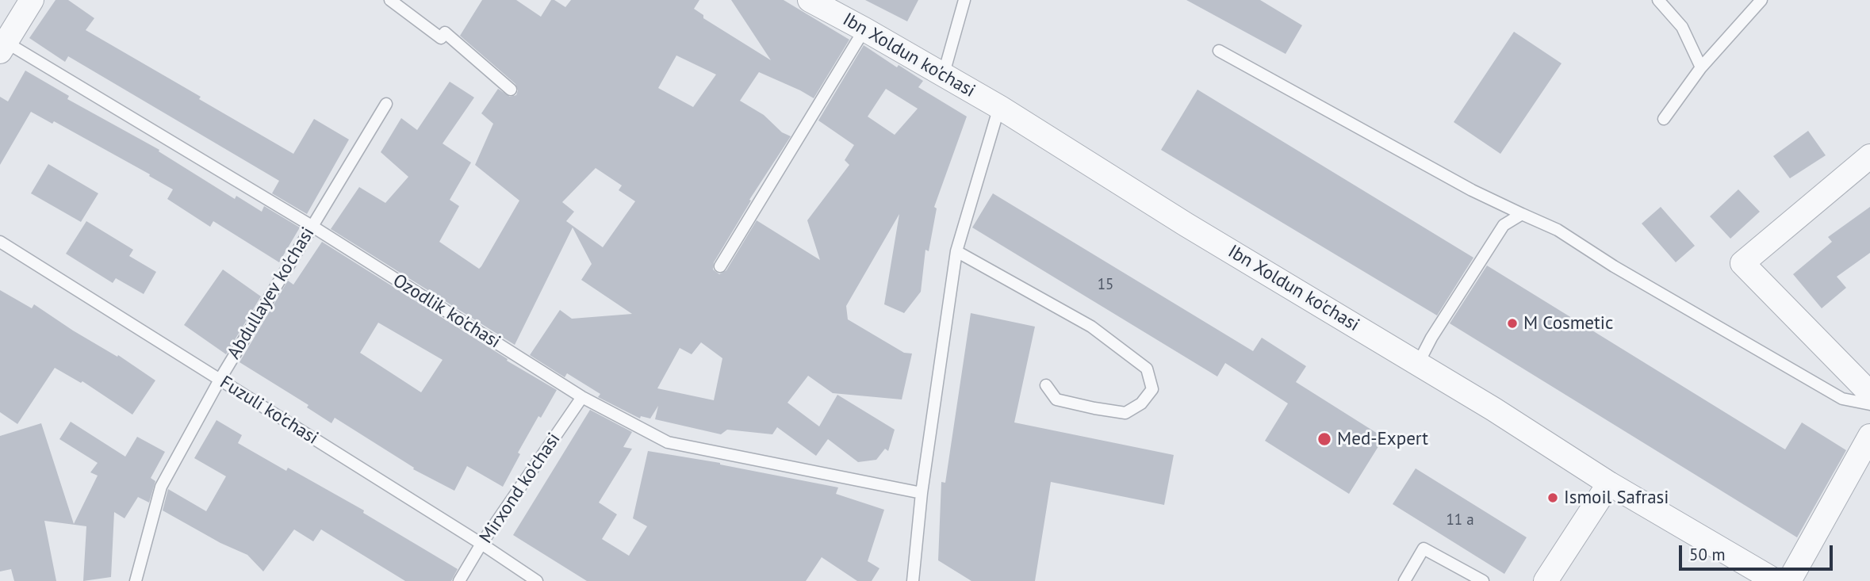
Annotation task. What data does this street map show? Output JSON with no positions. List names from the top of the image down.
{
  "streets": {
    "street": ["Ibn Xoldun ko'chasi"],
    "lane": [
      "Abdullayev ko'chasi",
      "Ozodlik ko'chasi",
      "Fuzuli ko'chasi",
      "Mirxond ko'chasi"
    ]
  },
  "crossings": [
    ["Abdullayev ko'chasi", "Ozodlik ko'chasi"],
    ["Abdullayev ko'chasi", "Fuzuli ko'chasi"],
    ["Ozodlik ko'chasi", "Mirxond ko'chasi"],
    ["Fuzuli ko'chasi", "Mirxond ko'chasi"]
  ],
  "places": ["M Cosmetic", "Med-Expert", "Ismoil Safrasi"],
  "house_numbers": ["15", "11 а"],
  "scale_bar": "50 m"
}
